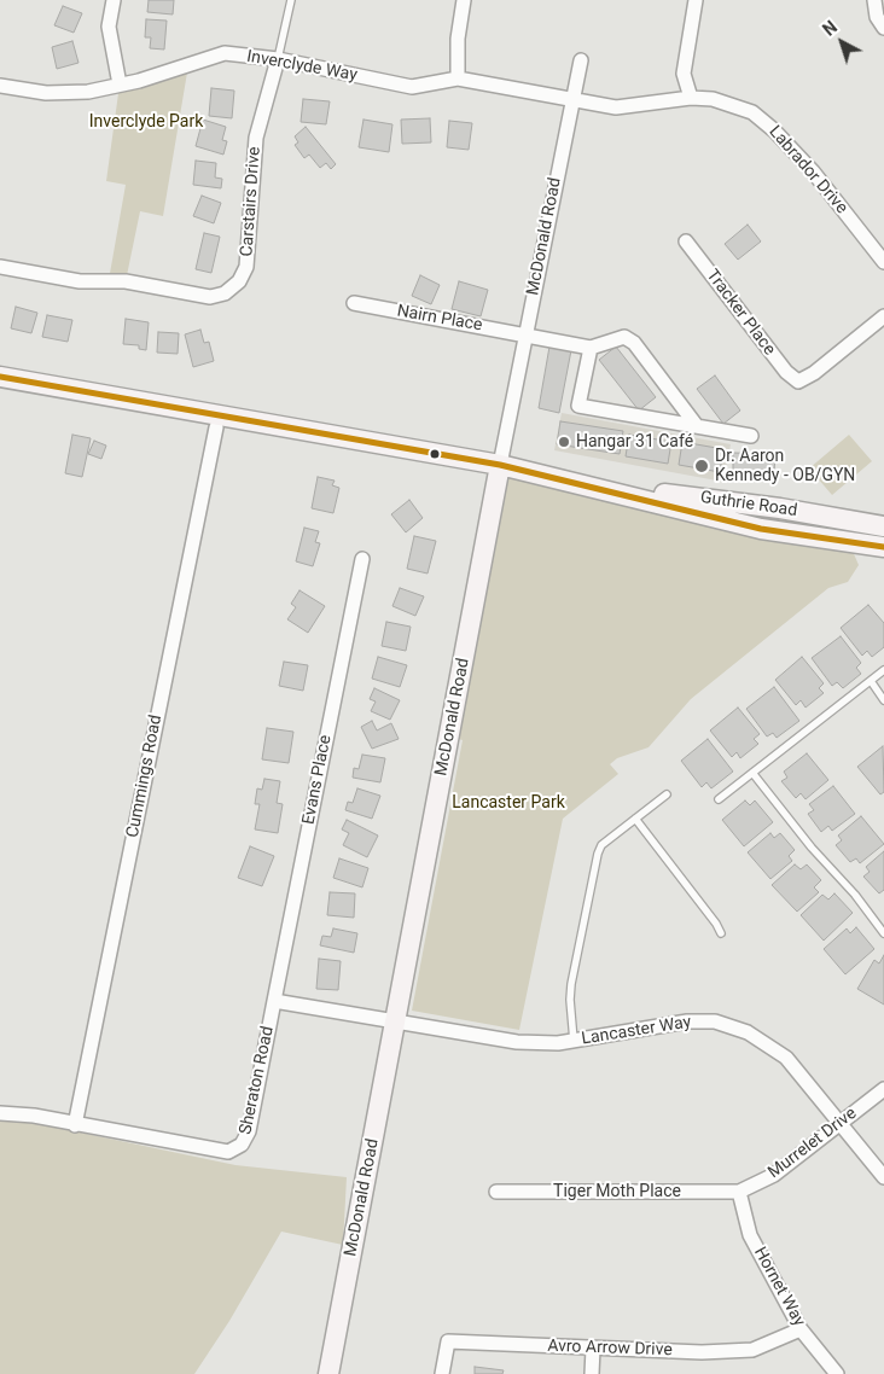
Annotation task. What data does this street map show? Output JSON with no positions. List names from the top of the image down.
{
  "streets": {
    "main road": ["McDonald Road", "Guthrie Road"],
    "street": [
      "Inverclyde Way",
      "Labrador Drive",
      "Carstairs Drive",
      "Tracker Place",
      "Nairn Place",
      "Cummings Road",
      "Evans Place",
      "Lancaster Way",
      "Sheraton Road",
      "Murrelet Drive",
      "Tiger Moth Place",
      "Hornet Way",
      "Avro Arrow Drive"
    ]
  },
  "crossings": [
    ["Inverclyde Way", "Labrador Drive"],
    ["Inverclyde Way", "Carstairs Drive"],
    ["Inverclyde Way", "McDonald Road"],
    ["Labrador Drive", "McDonald Road"],
    ["McDonald Road", "Nairn Place"],
    ["McDonald Road", "Guthrie Road"],
    ["McDonald Road", "Lancaster Way"],
    ["Cummings Road", "Sheraton Road"],
    ["Evans Place", "Sheraton Road"],
    ["Lancaster Way", "Murrelet Drive"],
    ["Murrelet Drive", "Tiger Moth Place"],
    ["Murrelet Drive", "Hornet Way"],
    ["Tiger Moth Place", "Hornet Way"],
    ["Hornet Way", "Avro Arrow Drive"]
  ],
  "parks": ["Inverclyde Park", "Lancaster Park"],
  "places": ["Hangar 31 Café", "Dr. Aaron Kennedy - OB/GYN"],
  "north": "top left"
}
